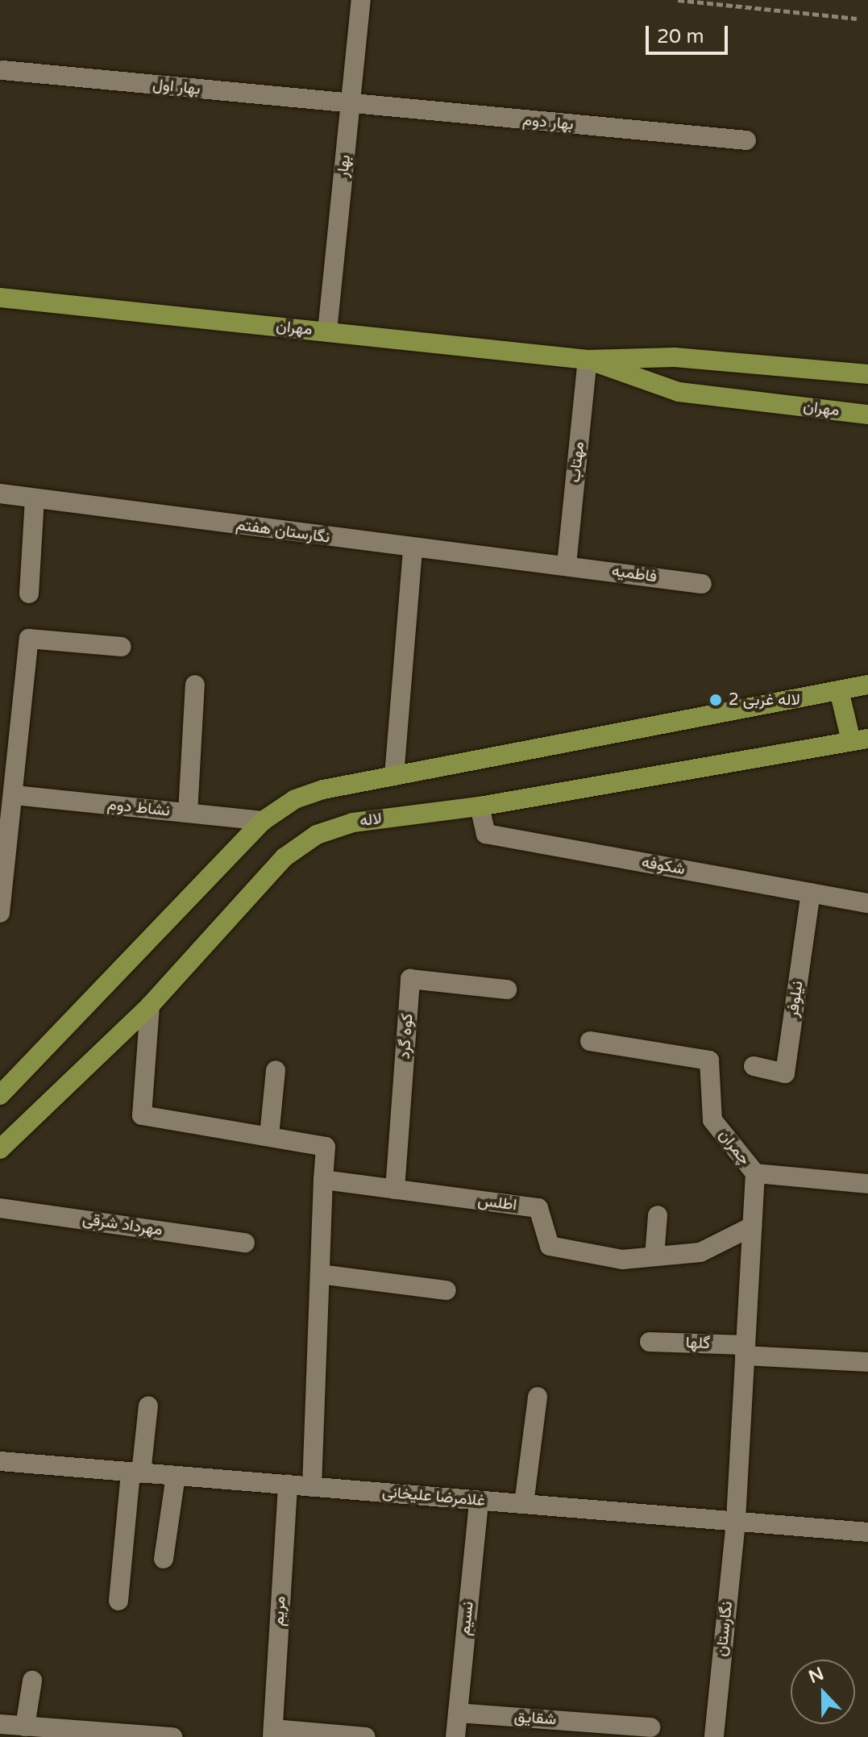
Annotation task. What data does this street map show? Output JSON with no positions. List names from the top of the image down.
{
  "streets": {
    "main road": ["مهران", "لاله"],
    "street": [
      "بهار اول",
      "بهار دوم",
      "بهار",
      "مهتاب",
      "نگارستان هفتم",
      "فاطمیه",
      "نشاط دوم",
      "شکوفه",
      "نیلوفر",
      "کوه گرد",
      "چمران",
      "اطلس",
      "مهرداد شرقی",
      "گلها",
      "غلامرضا علیخانی",
      "مریم",
      "نسیم",
      "نگارستان",
      "شقایق"
    ]
  },
  "crossings": [
    ["بهار اول", "بهار دوم"],
    ["بهار اول", "بهار"],
    ["بهار دوم", "بهار"],
    ["بهار", "مهران"],
    ["مهران", "مهتاب"],
    ["مهتاب", "نگارستان هفتم"],
    ["مهتاب", "فاطمیه"],
    ["نگارستان هفتم", "فاطمیه"],
    ["لاله", "شکوفه"],
    ["شکوفه", "نیلوفر"],
    ["کوه گرد", "اطلس"],
    ["چمران", "اطلس"],
    ["چمران", "گلها"],
    ["چمران", "غلامرضا علیخانی"],
    ["چمران", "نگارستان"],
    ["غلامرضا علیخانی", "مریم"],
    ["غلامرضا علیخانی", "نسیم"],
    ["غلامرضا علیخانی", "نگارستان"],
    ["نسیم", "شقایق"]
  ],
  "places": ["لاله غربی 2"],
  "scale_bar": "20 m",
  "north": "top"
}
